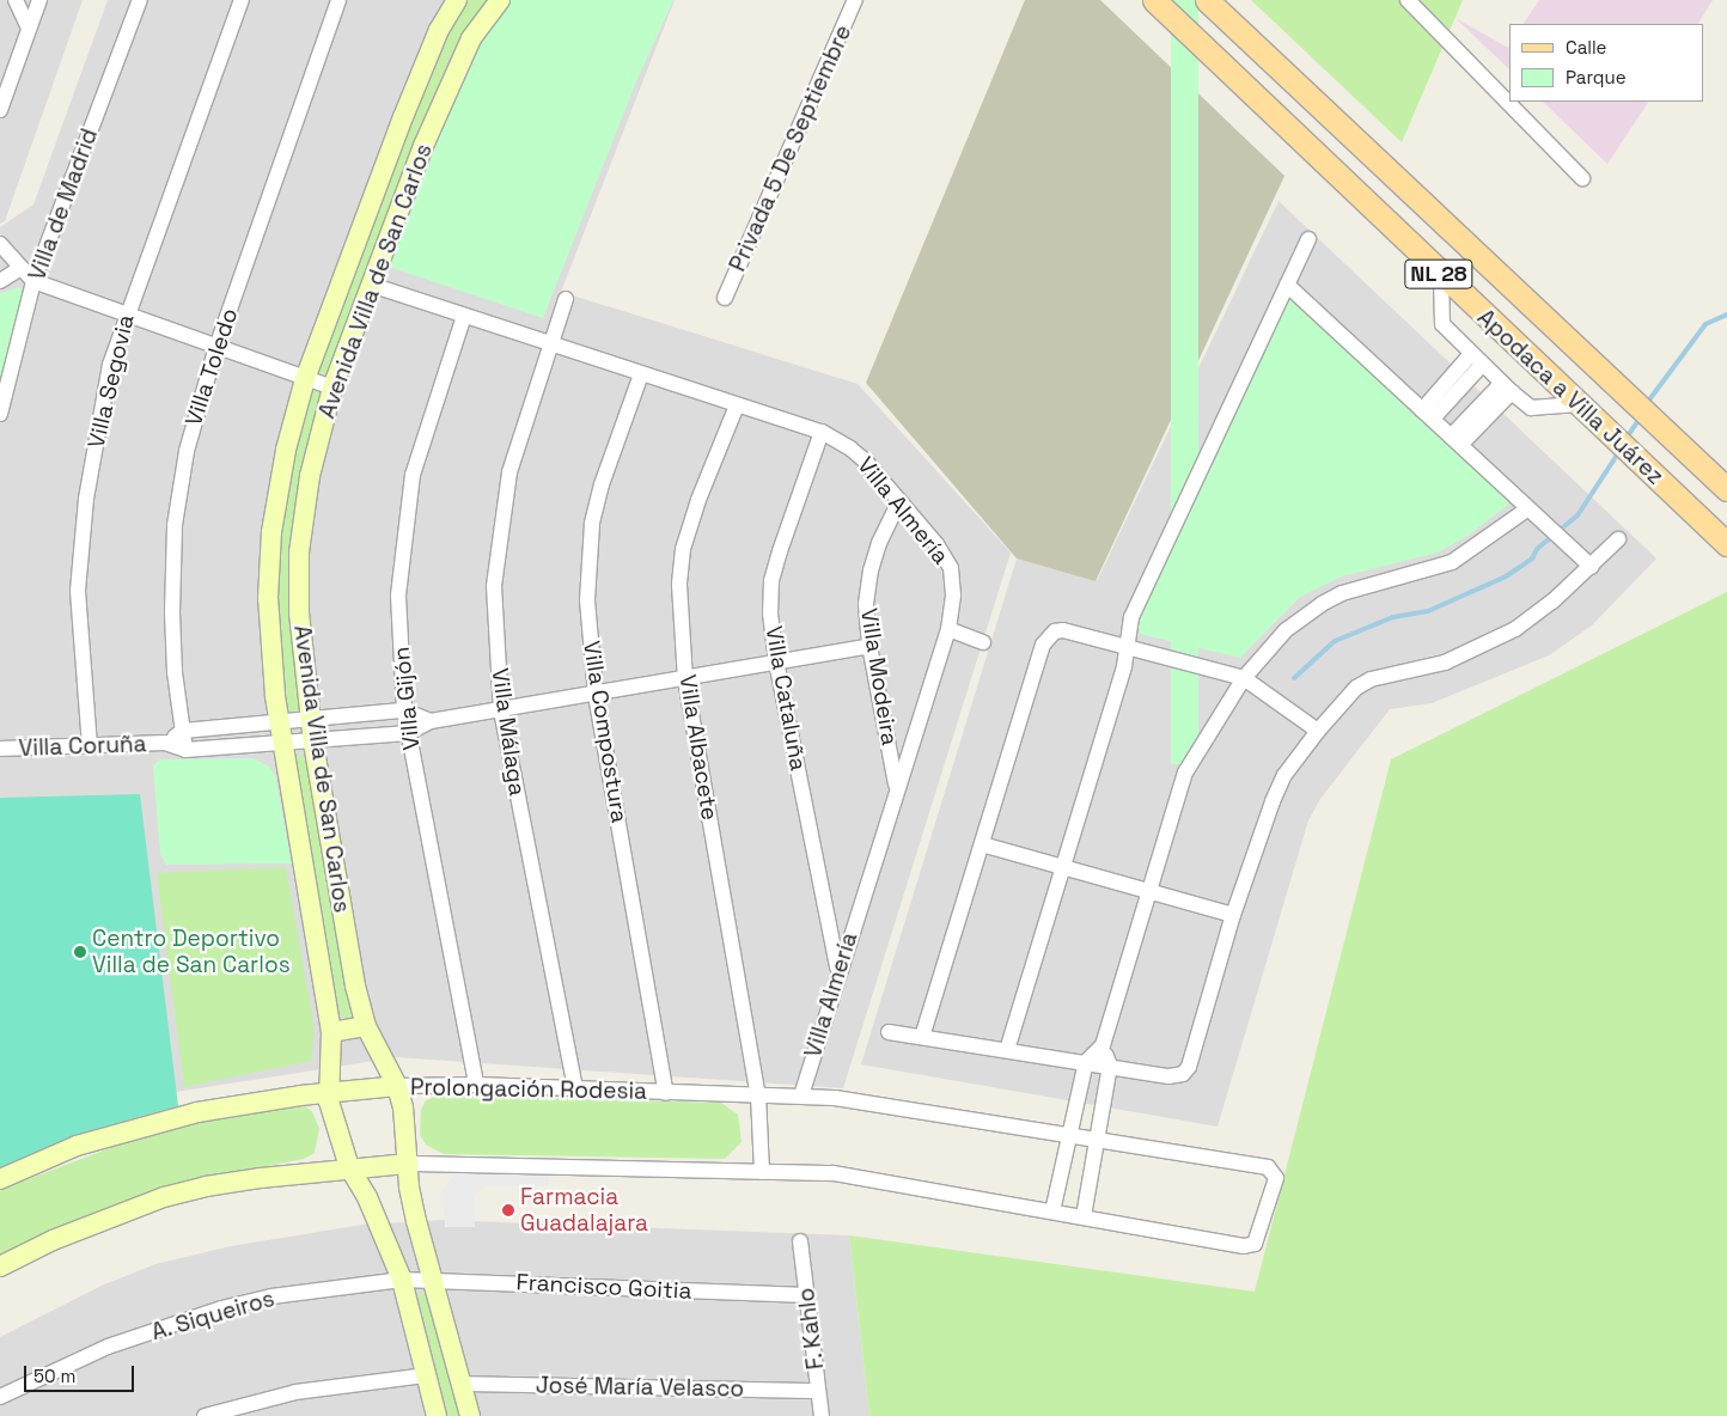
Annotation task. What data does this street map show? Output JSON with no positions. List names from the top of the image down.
{
  "streets": {
    "main road": ["NL 28", "Apodaca a Villa Juárez"],
    "street": [
      "Privada 5 De Septiembre",
      "Villa de Madrid",
      "Avenida Villa de San Carlos",
      "Villa Toledo",
      "Villa Segovia",
      "Villa Almería",
      "Villa Modeira",
      "Villa Gijón",
      "Villa Cataluña",
      "Villa Málaga",
      "Villa Compostura",
      "Villa Coruña",
      "Villa Albacete",
      "Prolongación Rodesia",
      "Francisco Goitia",
      "A. Siqueiros",
      "F. Kahlo",
      "José María Velasco"
    ]
  },
  "crossings": [
    ["Avenida Villa de San Carlos", "Villa Almería"],
    ["Avenida Villa de San Carlos", "Villa Coruña"],
    ["Avenida Villa de San Carlos", "Prolongación Rodesia"],
    ["Avenida Villa de San Carlos", "Francisco Goitia"],
    ["Avenida Villa de San Carlos", "A. Siqueiros"],
    ["Avenida Villa de San Carlos", "José María Velasco"],
    ["Villa Toledo", "Villa Coruña"],
    ["Villa Segovia", "Villa Coruña"],
    ["Villa Almería", "Villa Modeira"],
    ["Villa Almería", "Villa Gijón"],
    ["Villa Almería", "Villa Cataluña"],
    ["Villa Almería", "Villa Málaga"],
    ["Villa Almería", "Villa Compostura"],
    ["Villa Almería", "Villa Albacete"],
    ["Villa Almería", "Prolongación Rodesia"],
    ["Villa Modeira", "Villa Coruña"],
    ["Villa Gijón", "Villa Coruña"],
    ["Villa Gijón", "Prolongación Rodesia"],
    ["Villa Cataluña", "Villa Coruña"],
    ["Villa Málaga", "Villa Coruña"],
    ["Villa Málaga", "Prolongación Rodesia"],
    ["Villa Compostura", "Villa Coruña"],
    ["Villa Compostura", "Prolongación Rodesia"],
    ["Villa Coruña", "Villa Albacete"],
    ["Villa Albacete", "Prolongación Rodesia"],
    ["Francisco Goitia", "A. Siqueiros"],
    ["Francisco Goitia", "F. Kahlo"],
    ["F. Kahlo", "José María Velasco"]
  ],
  "places": ["Centro Deportivo Villa de San Carlos", "Farmacia Guadalajara"],
  "legend": ["Calle", "Parque"],
  "scale_bar": "50 m"
}
